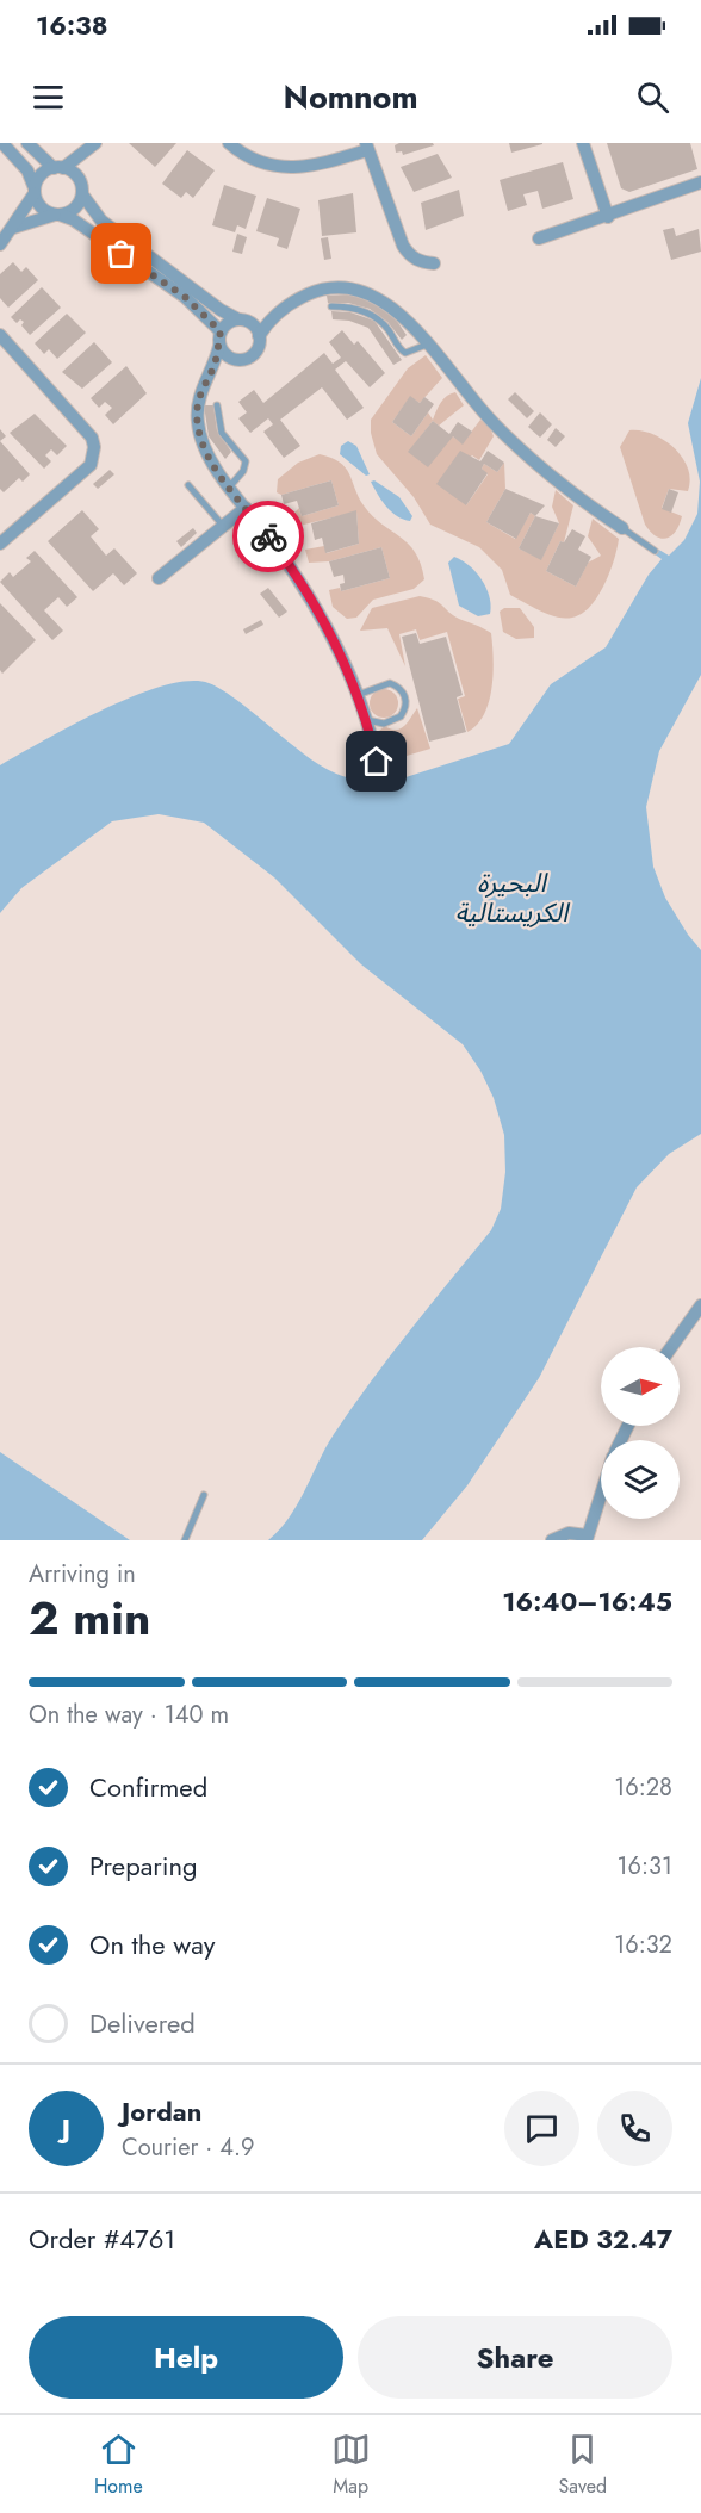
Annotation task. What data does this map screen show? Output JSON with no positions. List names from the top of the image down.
{
  "water": ["البحيرة الكريستالية"],
  "north": "right",
  "page": {
    "status": "16:38",
    "header": "Nomnom",
    "heading": ["2 min", "Arriving in", "16:40–16:45"],
    "panel": [
      "Jordan",
      "Courier · 4.9",
      "Order #4761",
      "AED 32.47"
    ],
    "bar": "On the way · 140 m",
    "list": [
      ["Confirmed", "16:28"],
      ["Preparing", "16:31"],
      ["On the way", "16:32"],
      "Delivered"
    ],
    "round": "J",
    "buttons": ["Help", "Share"],
    "tabs": ["Home", "Map", "Saved"]
  }
}
